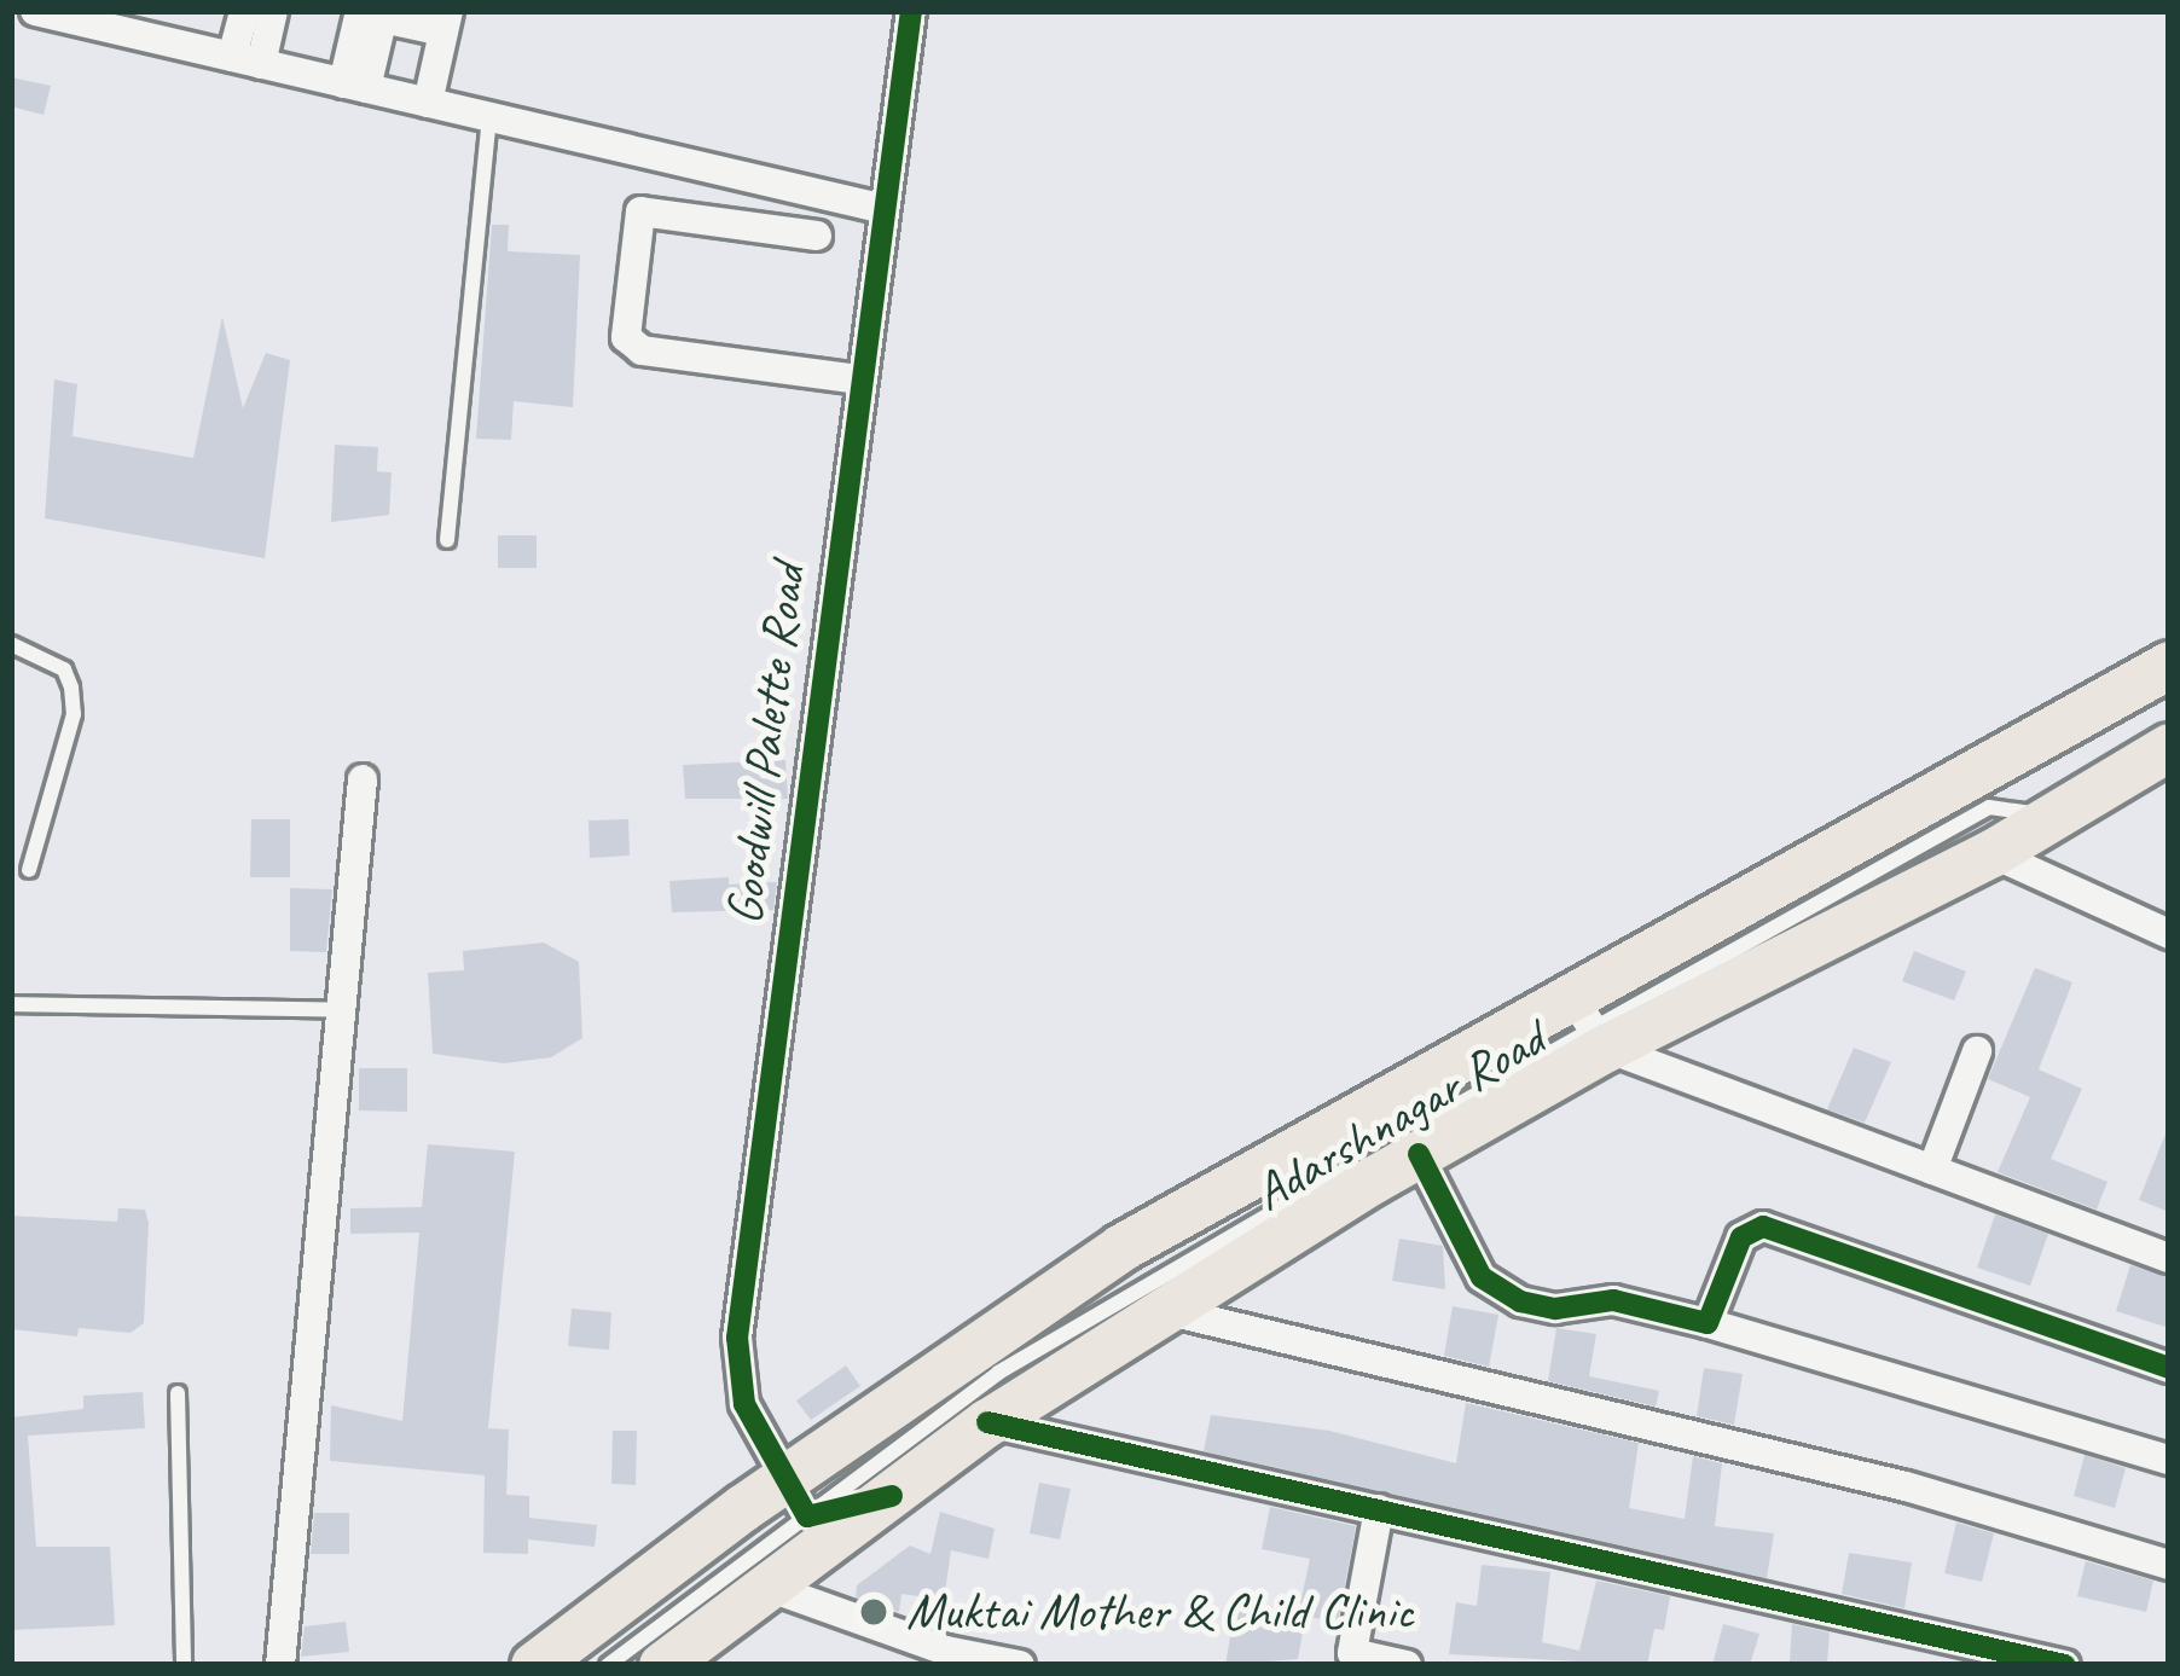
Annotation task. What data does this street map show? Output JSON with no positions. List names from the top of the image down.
{
  "streets": {
    "main road": ["Adarshnagar Road"],
    "street": ["Goodwill Palette Road"]
  },
  "crossings": [
    ["Goodwill Palette Road", "Adarshnagar Road"]
  ],
  "places": ["Muktai Mother & Child Clinic"]
}
